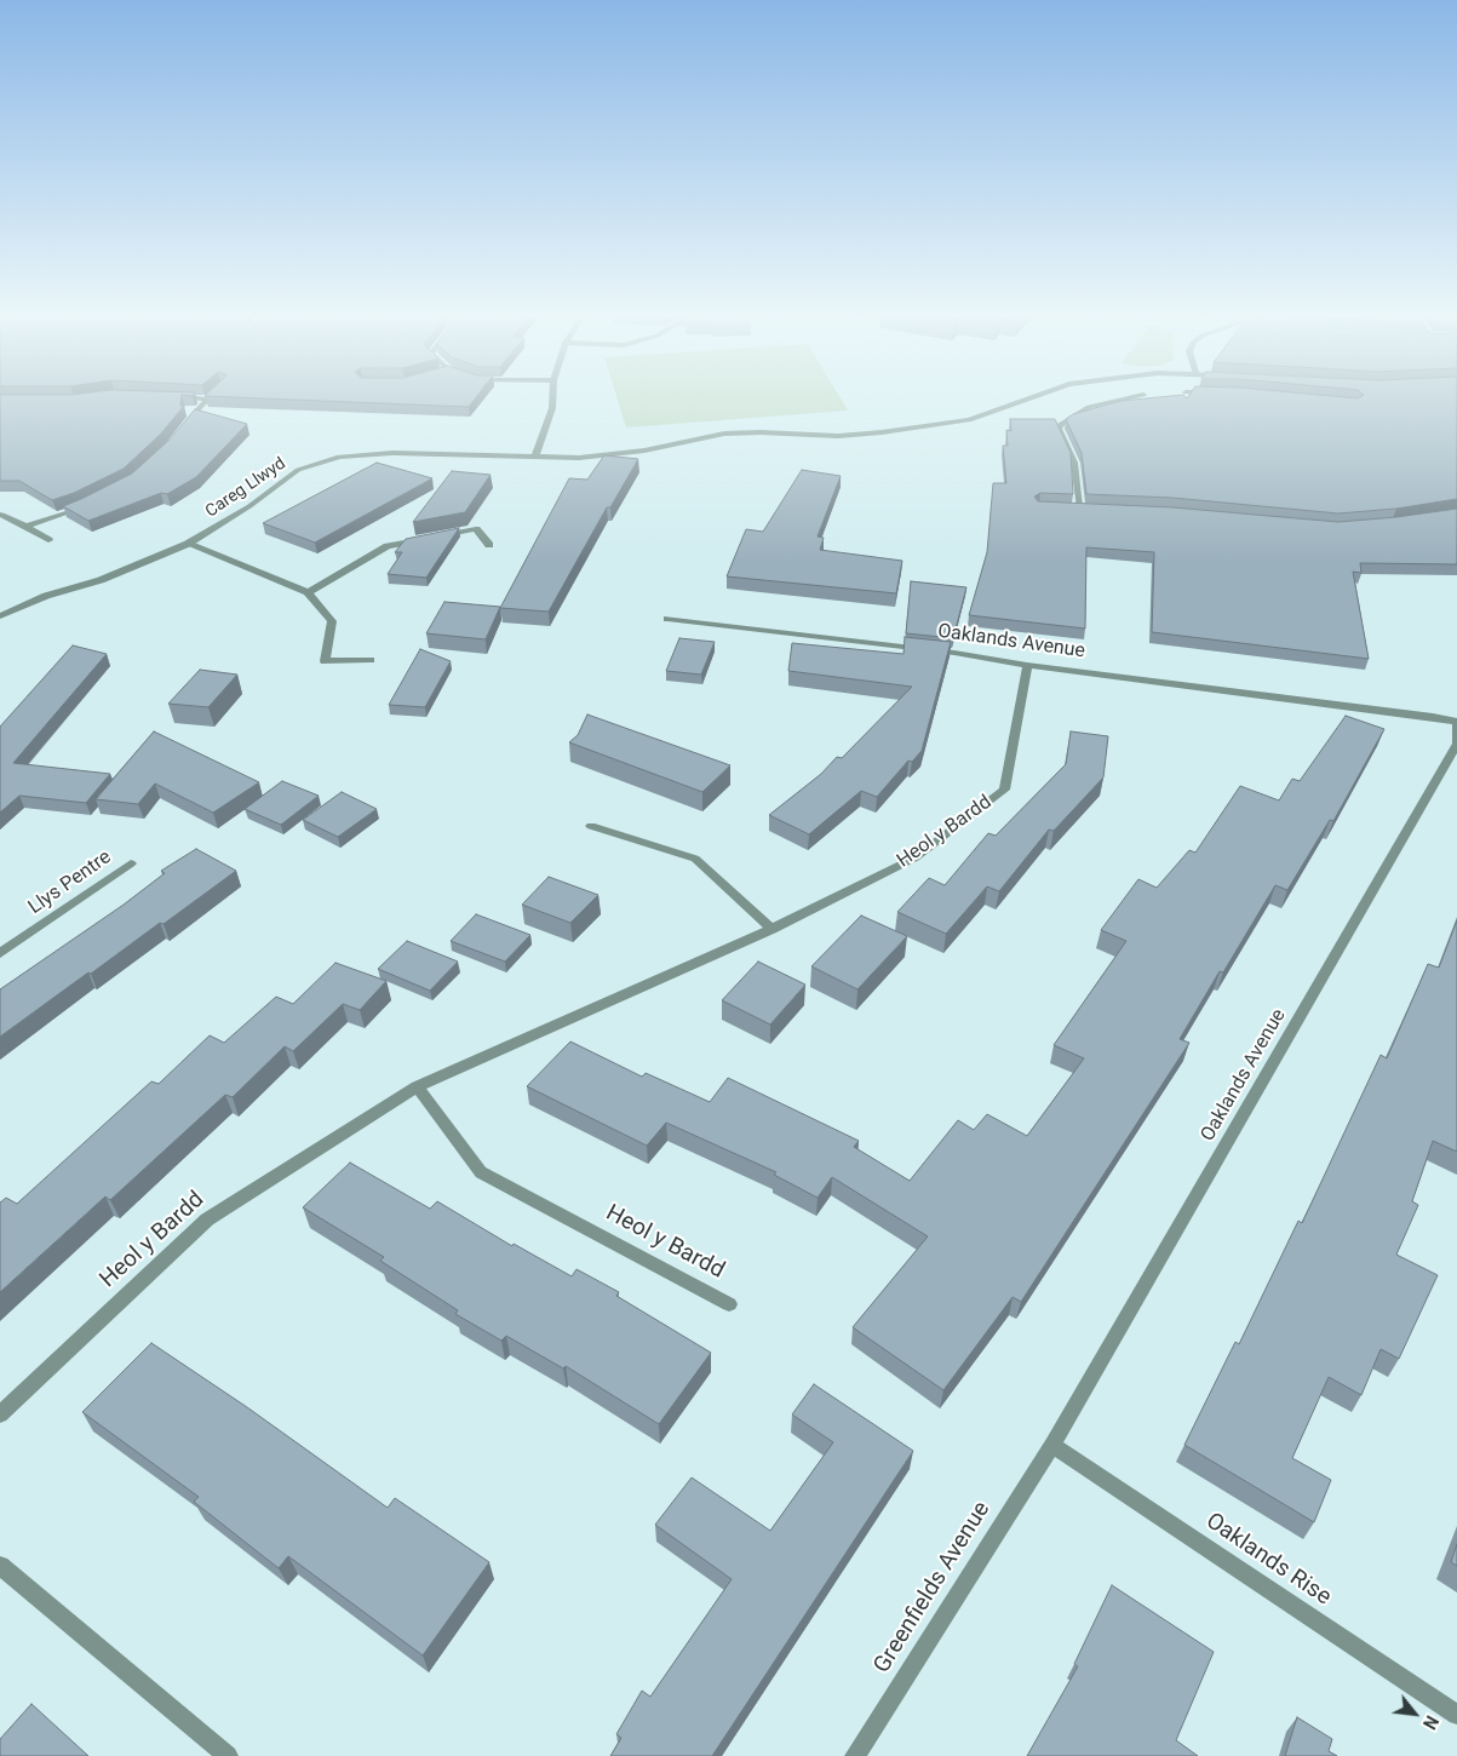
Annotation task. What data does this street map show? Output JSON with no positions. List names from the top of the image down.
{
  "streets": {
    "street": [
      "Careg Llwyd",
      "Oaklands Avenue",
      "Heol y Bardd",
      "Llys Pentre",
      "Oaklands Rise",
      "Greenfields Avenue"
    ]
  },
  "crossings": [
    ["Oaklands Avenue", "Heol y Bardd"],
    ["Oaklands Avenue", "Oaklands Rise"],
    ["Oaklands Avenue", "Greenfields Avenue"],
    ["Oaklands Rise", "Greenfields Avenue"]
  ],
  "north": "bottom right"
}
